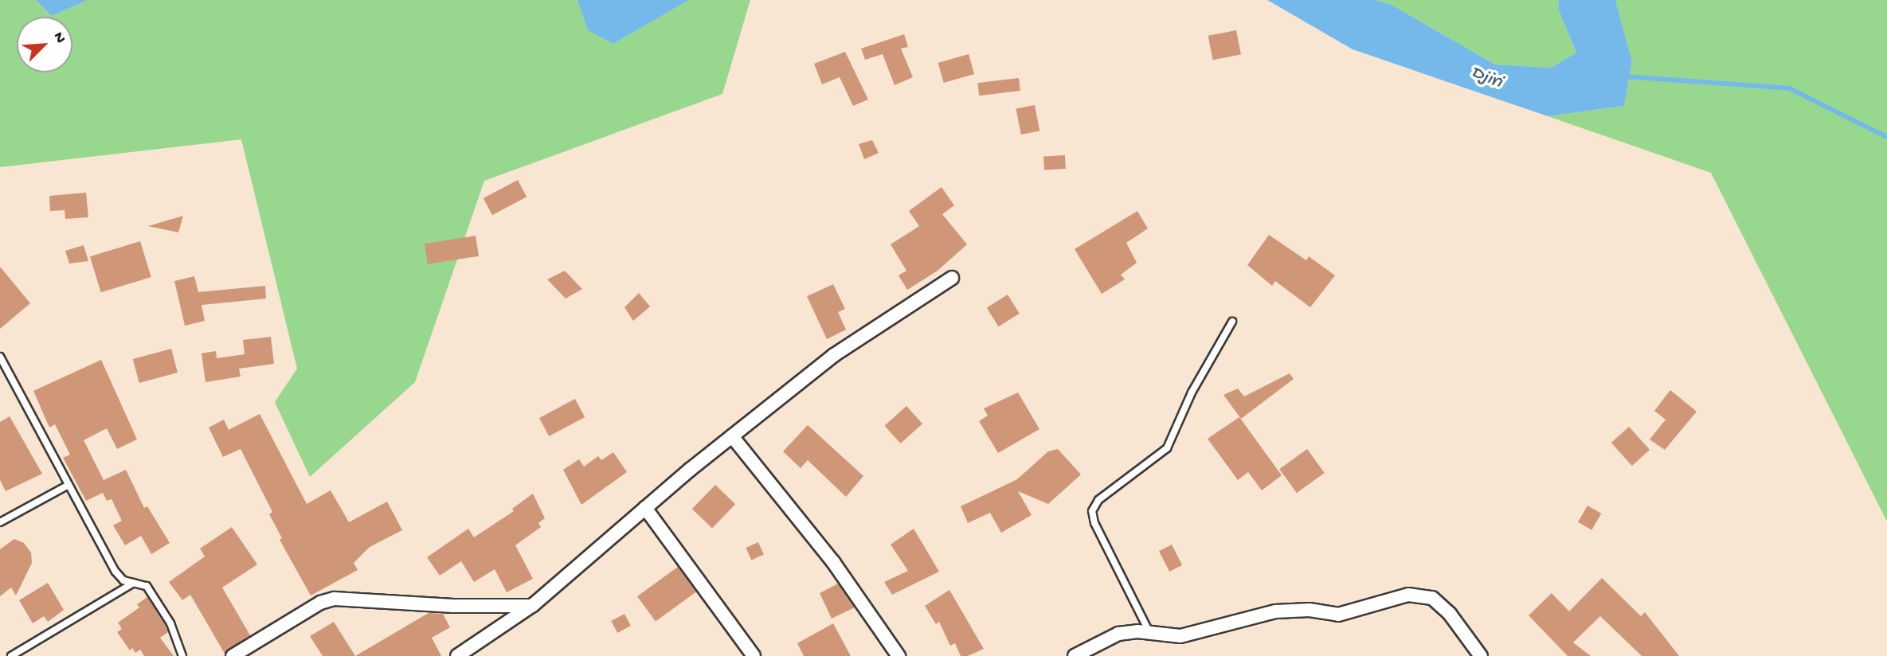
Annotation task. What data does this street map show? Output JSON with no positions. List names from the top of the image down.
{
  "water": ["Djiri"],
  "north": "top right"
}
